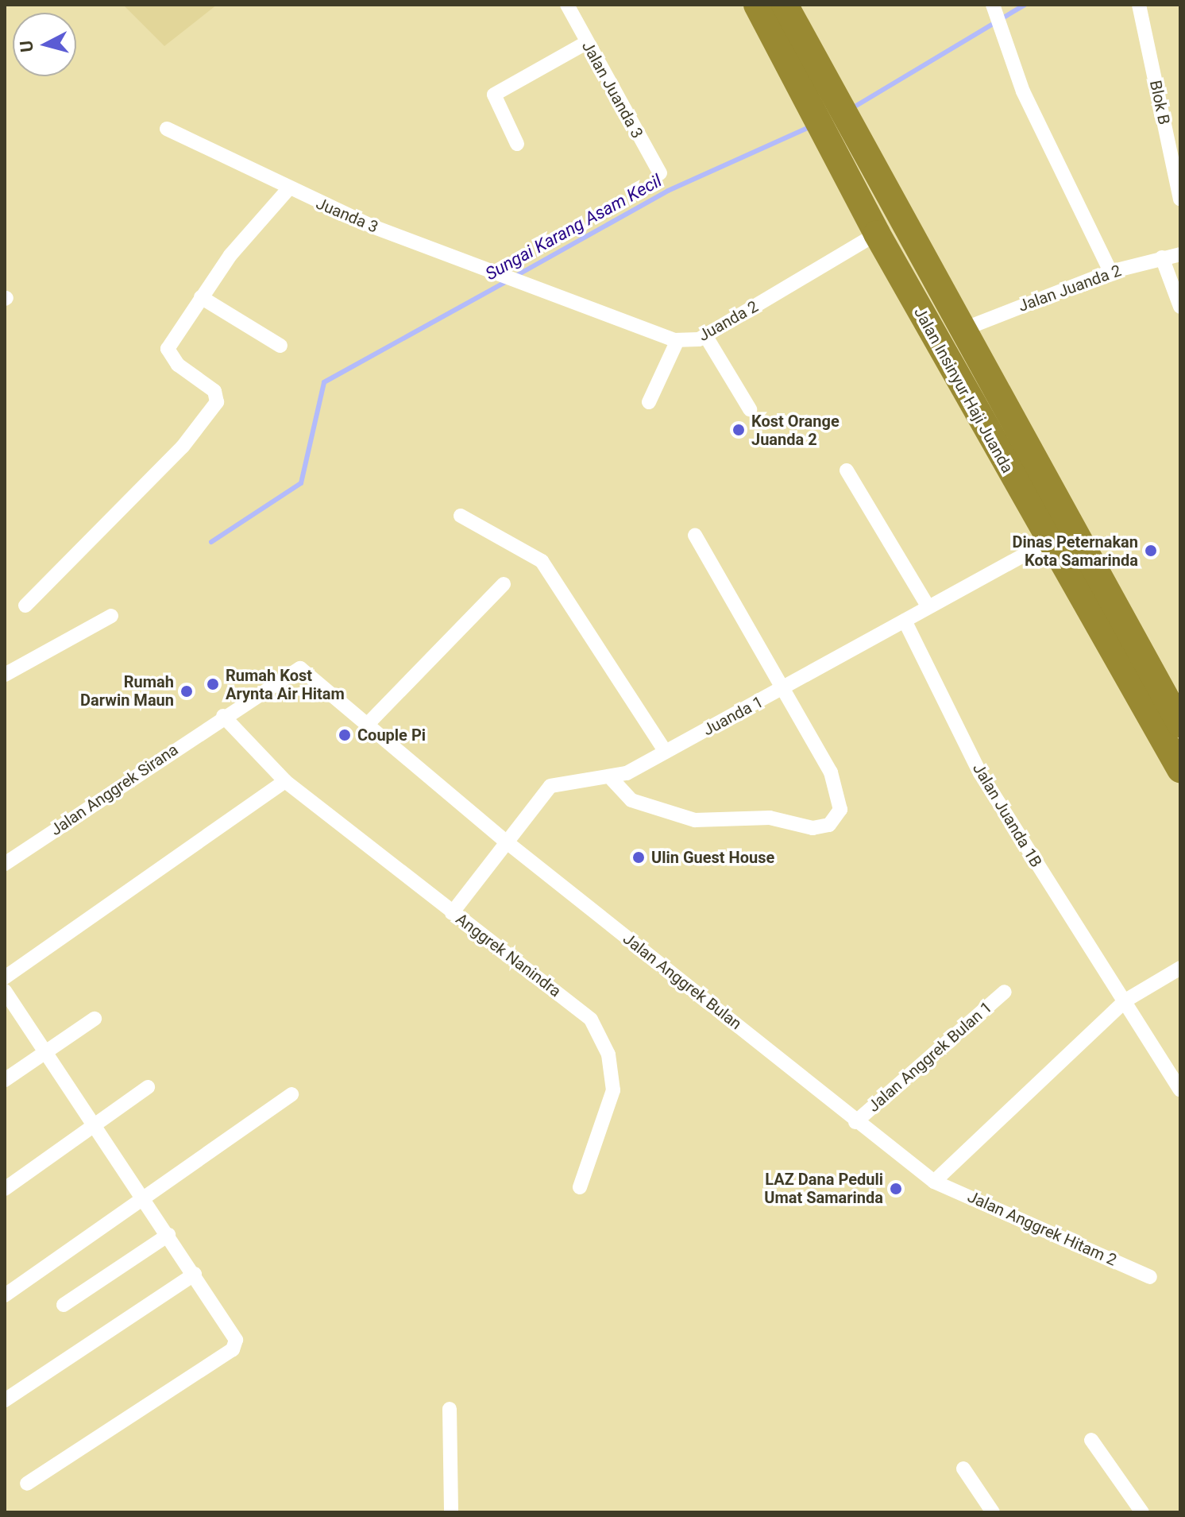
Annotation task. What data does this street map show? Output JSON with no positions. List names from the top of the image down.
{
  "streets": {
    "highway": ["Jalan Insinyur Haji Juanda"],
    "street": [
      "Jalan Juanda 3",
      "Blok B",
      "Juanda 3",
      "Jalan Juanda 2",
      "Juanda 2",
      "Juanda 1",
      "Jalan Anggrek Sirana",
      "Jalan Juanda 1B",
      "Anggrek Nanindra",
      "Jalan Anggrek Bulan",
      "Jalan Anggrek Bulan 1",
      "Jalan Anggrek Hitam 2"
    ]
  },
  "crossings": [
    ["Juanda 3", "Juanda 2"],
    ["Jalan Juanda 2", "Jalan Insinyur Haji Juanda"],
    ["Juanda 2", "Jalan Insinyur Haji Juanda"],
    ["Jalan Insinyur Haji Juanda", "Juanda 1"],
    ["Juanda 1", "Jalan Juanda 1B"],
    ["Juanda 1", "Anggrek Nanindra"],
    ["Juanda 1", "Jalan Anggrek Bulan"],
    ["Jalan Anggrek Sirana", "Anggrek Nanindra"],
    ["Jalan Anggrek Sirana", "Jalan Anggrek Bulan"],
    ["Anggrek Nanindra", "Jalan Anggrek Bulan"],
    ["Jalan Anggrek Bulan", "Jalan Anggrek Bulan 1"],
    ["Jalan Anggrek Bulan", "Jalan Anggrek Hitam 2"]
  ],
  "water": ["Sungai Karang Asam Kecil"],
  "places": [
    "Kost Orange Juanda 2",
    "Dinas Peternakan Kota Samarinda",
    "Rumah Kost Arynta Air Hitam",
    "Rumah Darwin Maun",
    "Couple Pi",
    "Ulin Guest House",
    "LAZ Dana Peduli Umat Samarinda"
  ],
  "north": "left"
}
